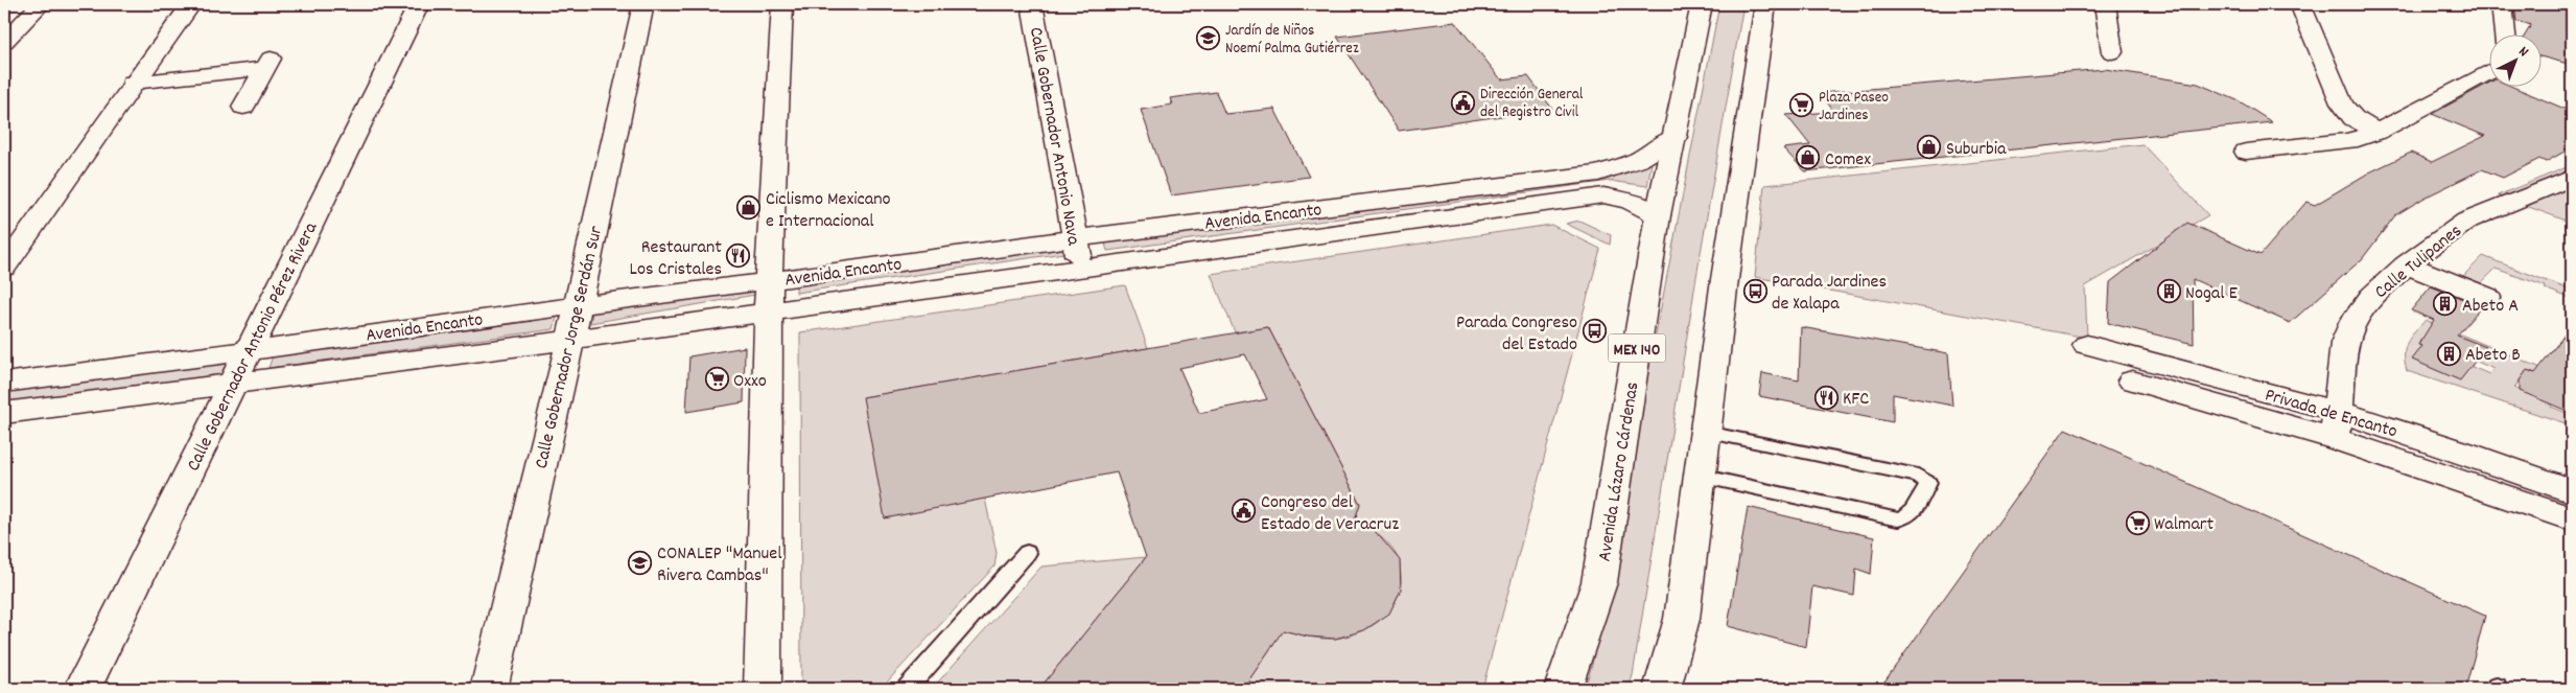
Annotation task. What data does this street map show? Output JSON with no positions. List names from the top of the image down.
{
  "streets": {
    "main road": [
      "Calle Gobernador Antonio Nava",
      "Avenida Encanto",
      "Calle Tulipanes",
      "Calle Gobernador Antonio Pérez Rivera",
      "Calle Gobernador Jorge Serdán Sur",
      "MEX 140",
      "Privada de Encanto",
      "Avenida Lázaro Cárdenas"
    ]
  },
  "crossings": [
    ["Calle Gobernador Antonio Nava", "Avenida Encanto"],
    ["Avenida Encanto", "Calle Gobernador Antonio Pérez Rivera"],
    ["Avenida Encanto", "Calle Gobernador Jorge Serdán Sur"],
    ["Avenida Encanto", "Avenida Lázaro Cárdenas"],
    ["Calle Tulipanes", "Privada de Encanto"]
  ],
  "places": {
    "school or university": ["Jardín de Niños Noemí Palma Gutiérrez", "CONALEP \"Manuel Rivera Cambas\""],
    "public building": ["Dirección General del Registro Civil", "Congreso del Estado de Veracruz"],
    "supermarket": ["Plaza Paseo Jardines", "Oxxo", "Walmart"],
    "shop": ["Suburbia", "Comex", "Ciclismo Mexicano e Internacional"],
    "restaurant": ["Restaurant Los Cristales", "KFC"],
    "bus stop": ["Parada Jardines de Xalapa", "Parada Congreso del Estado"],
    "building": ["Nogal E", "Abeto A", "Abeto B"]
  },
  "north": "top right"
}
